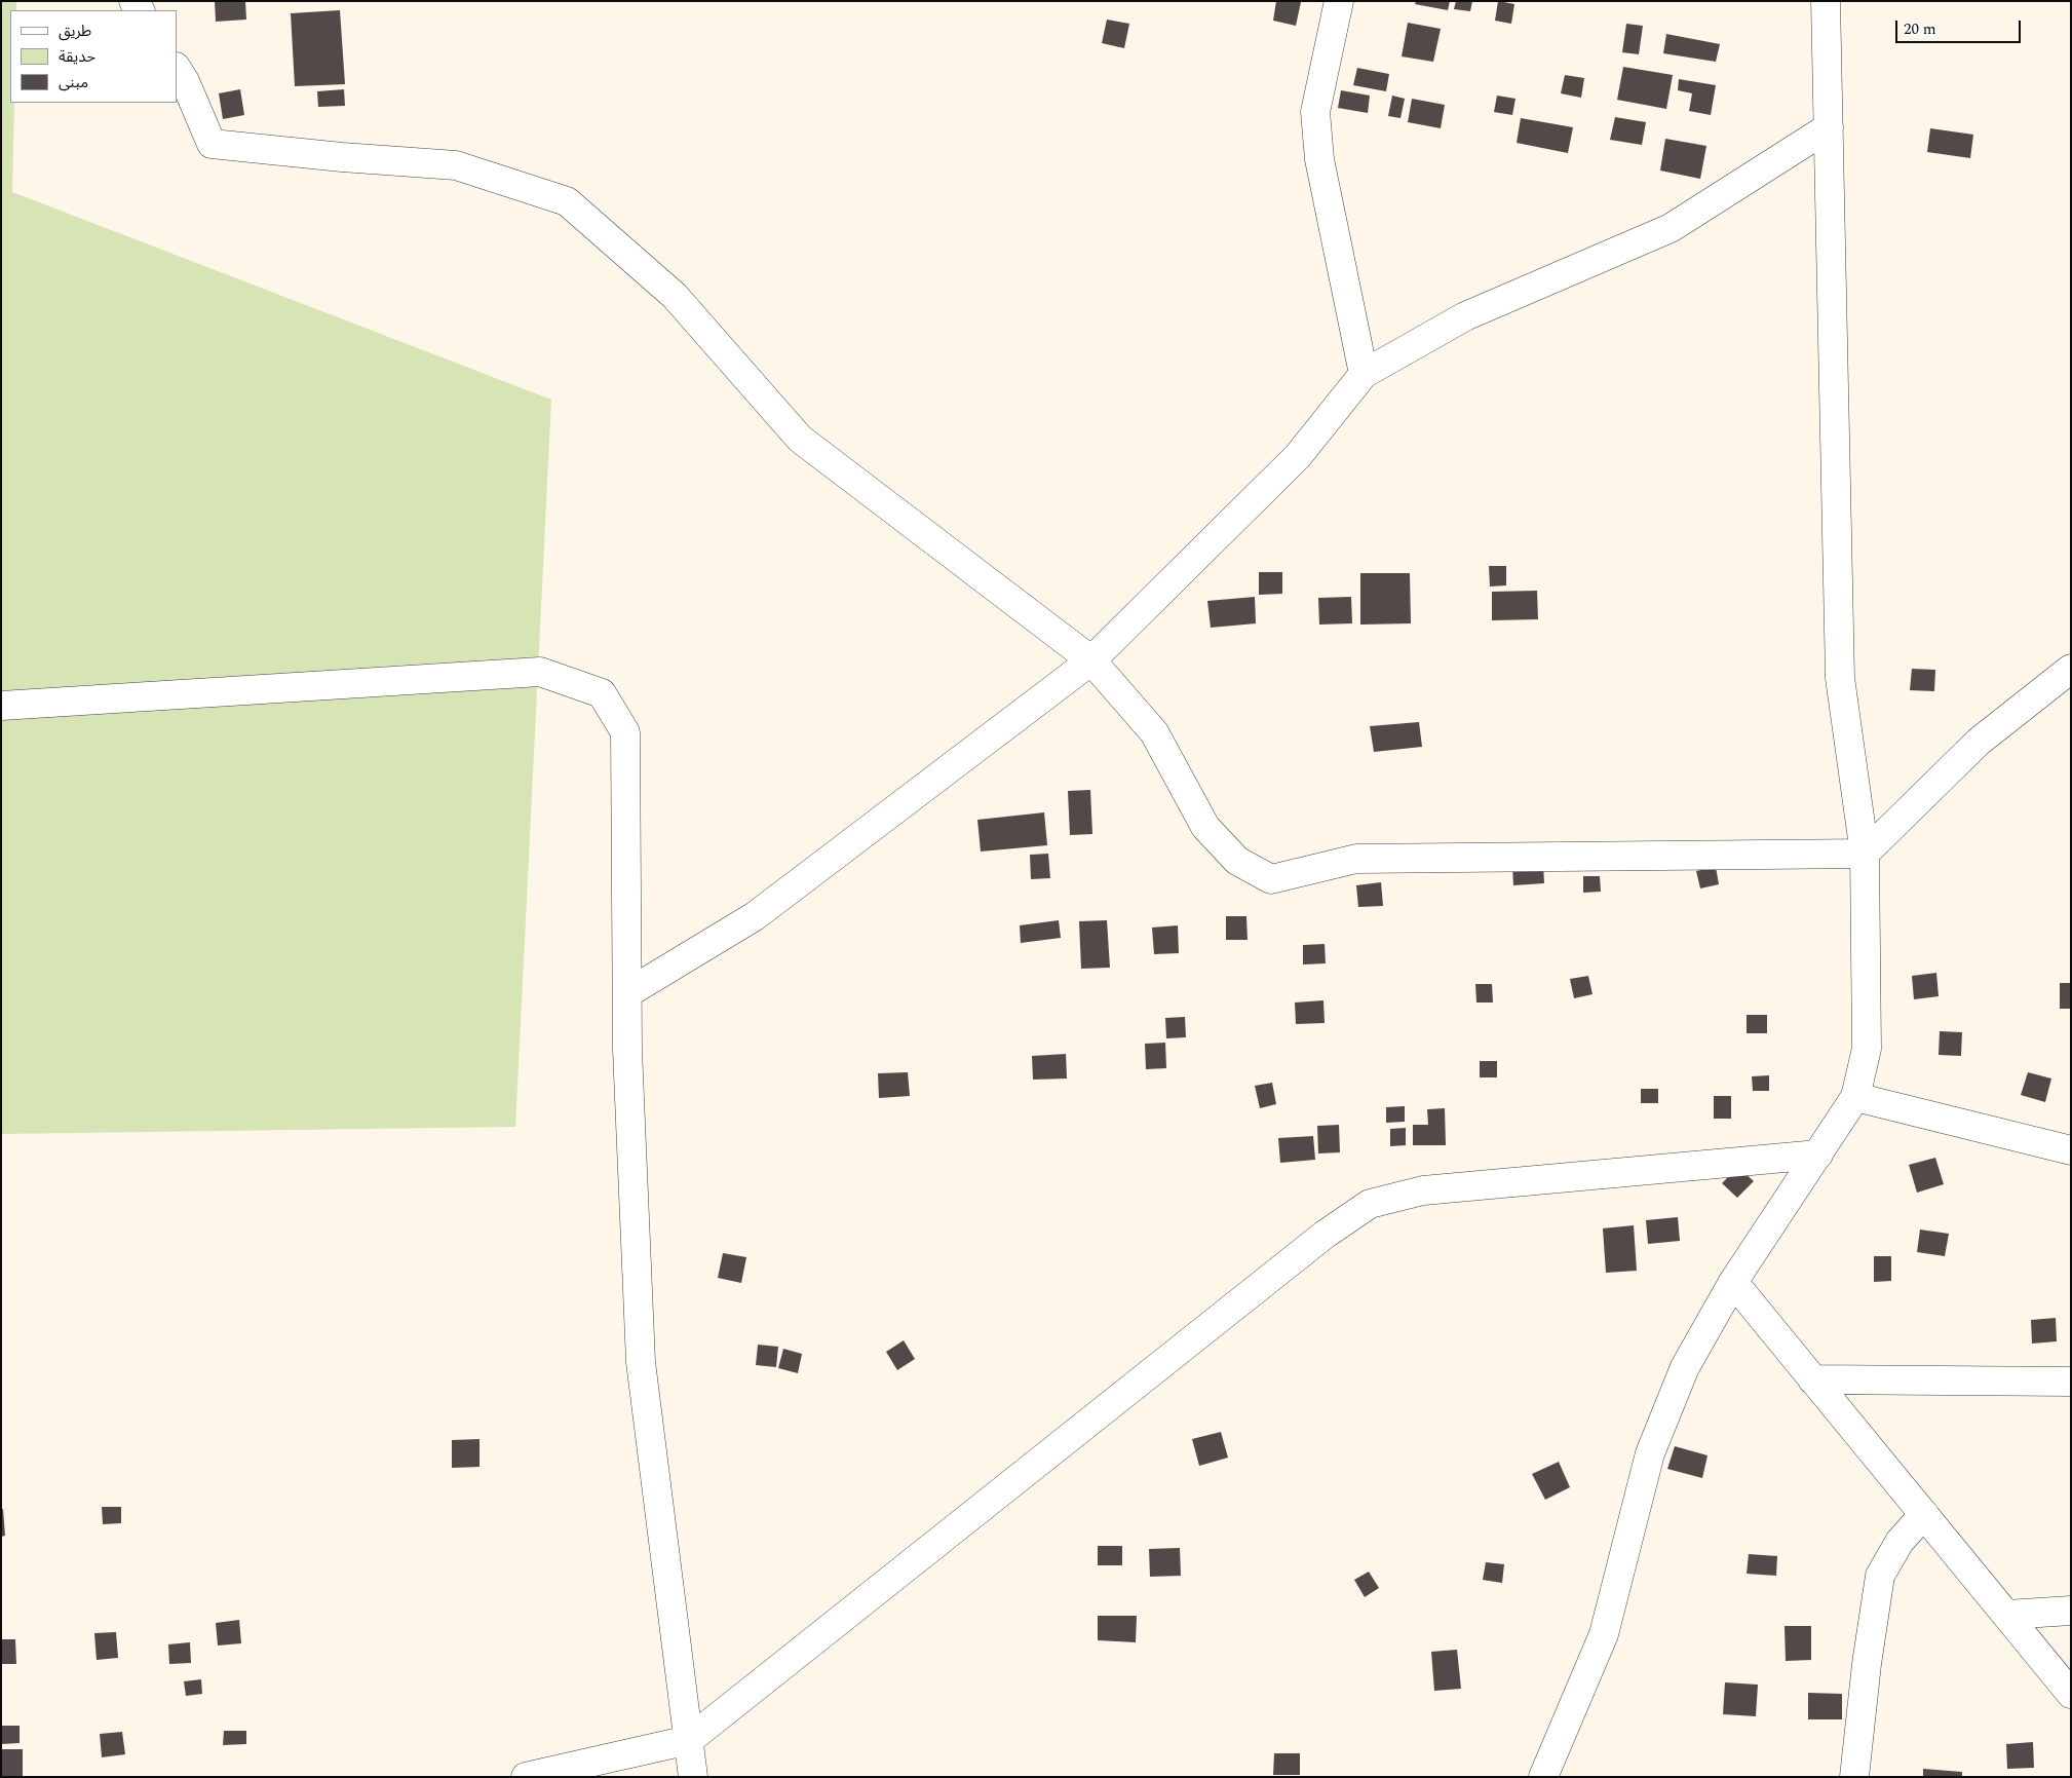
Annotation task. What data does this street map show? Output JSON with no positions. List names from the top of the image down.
{
  "legend": ["طريق", "حديقة", "مبنى"],
  "scale_bar": "20 m"
}
